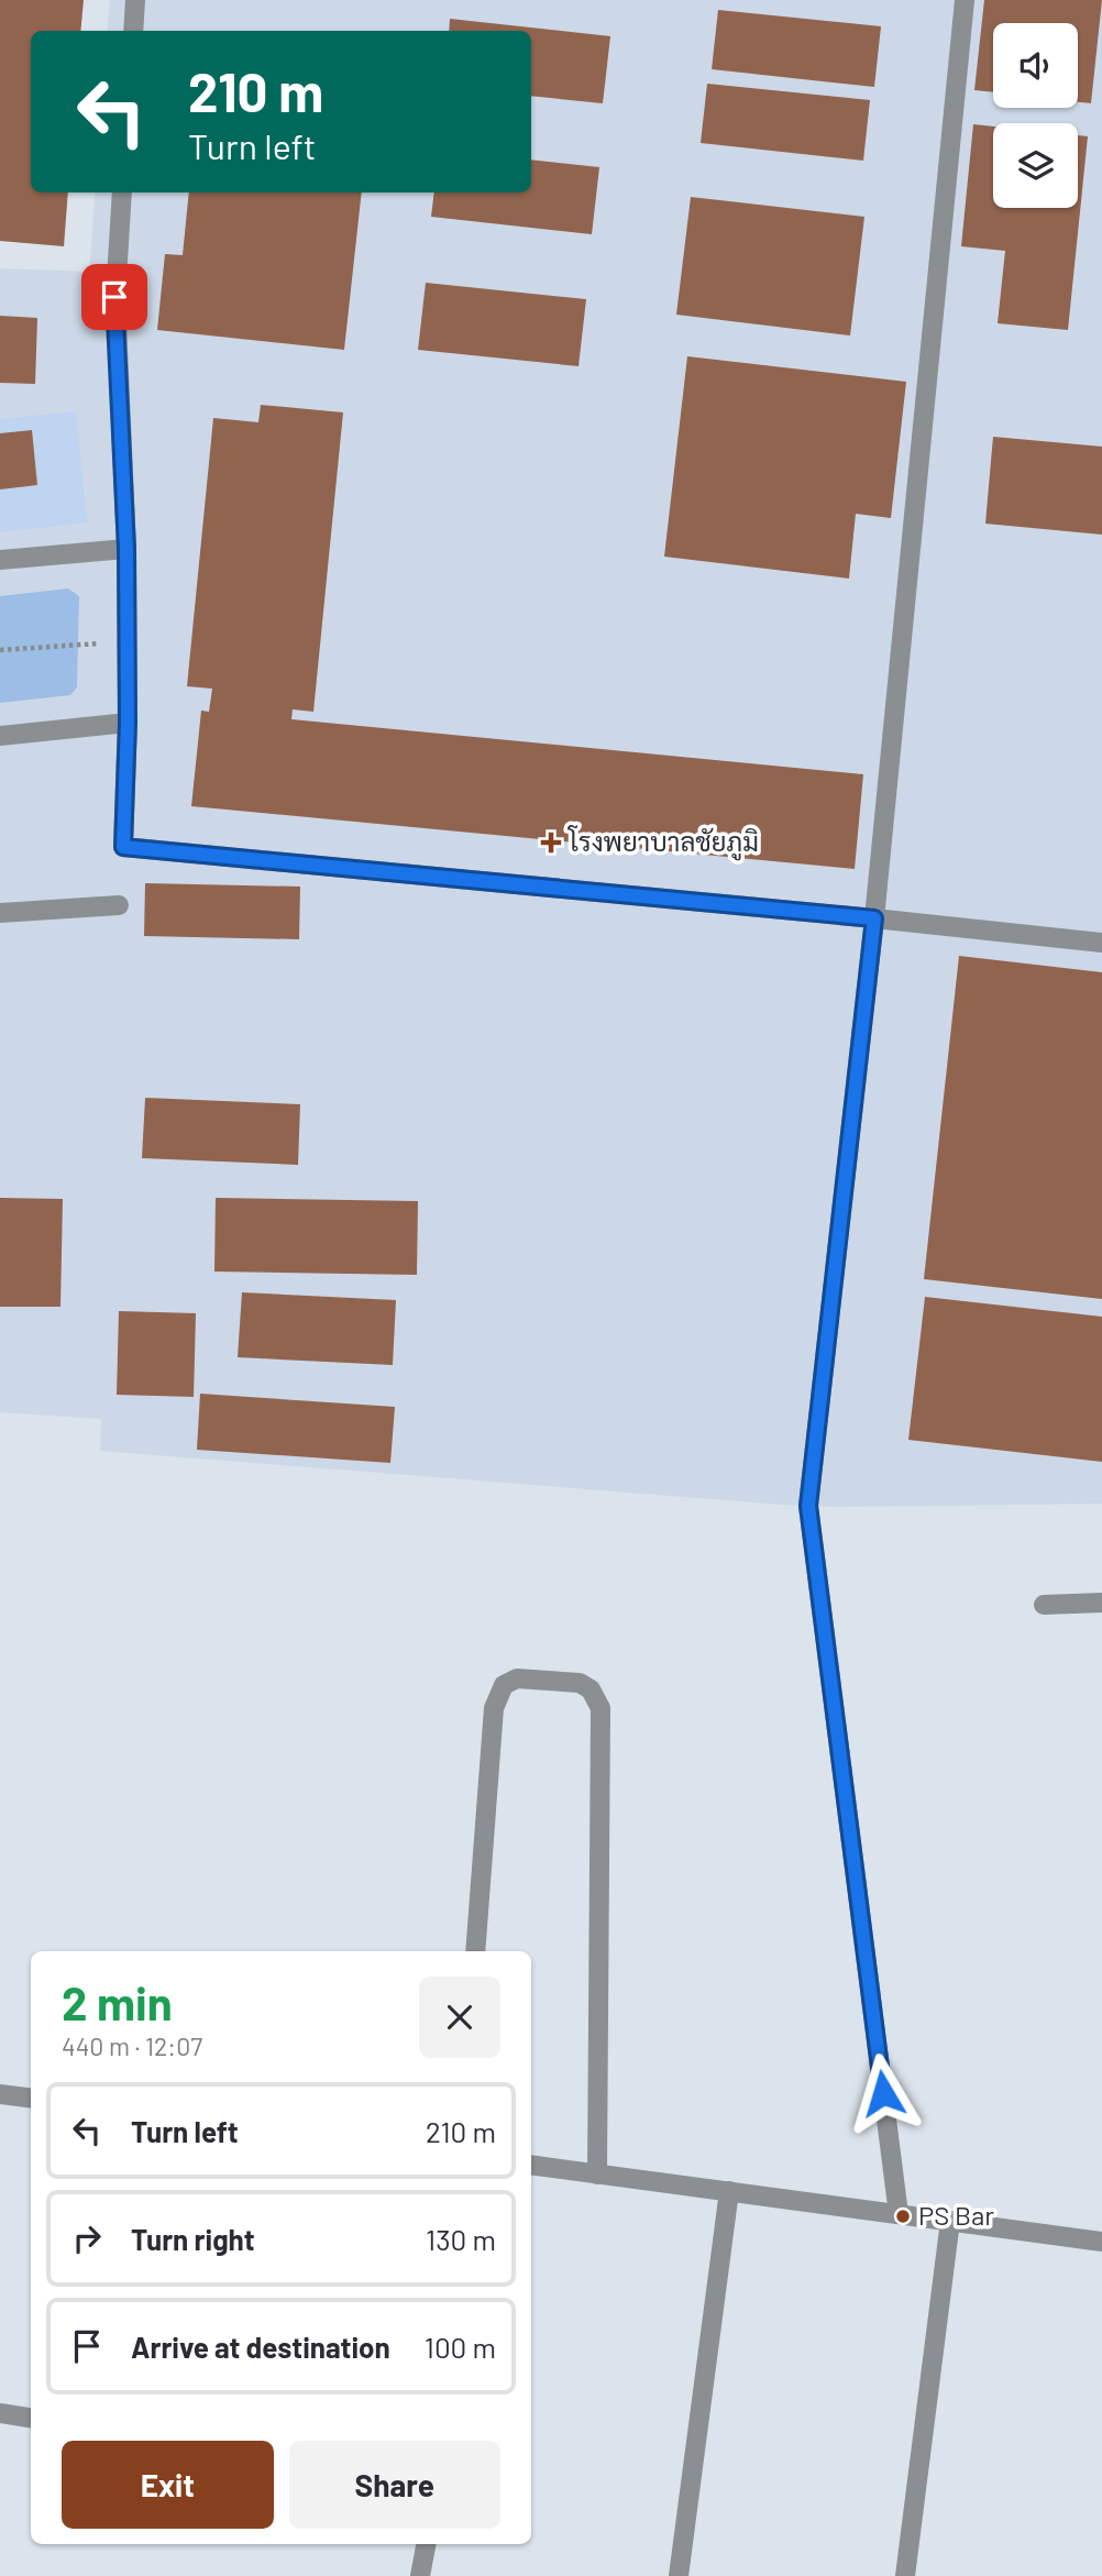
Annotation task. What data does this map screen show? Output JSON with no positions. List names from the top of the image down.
{
  "places": {
    "health": ["โรงพยาบาลชัยภูมิ"],
    "other": ["PS Bar"]
  },
  "page": {
    "turn": ["210 m", "Turn left"],
    "heading": ["2 min", "440 m · 12:07"],
    "list": [
      {
        "name": "Turn left",
        "value": "210 m"
      },
      {
        "name": "Turn right",
        "value": "130 m"
      },
      {
        "name": "Arrive at destination",
        "value": "100 m"
      }
    ],
    "buttons": ["Exit", "Share"]
  }
}
